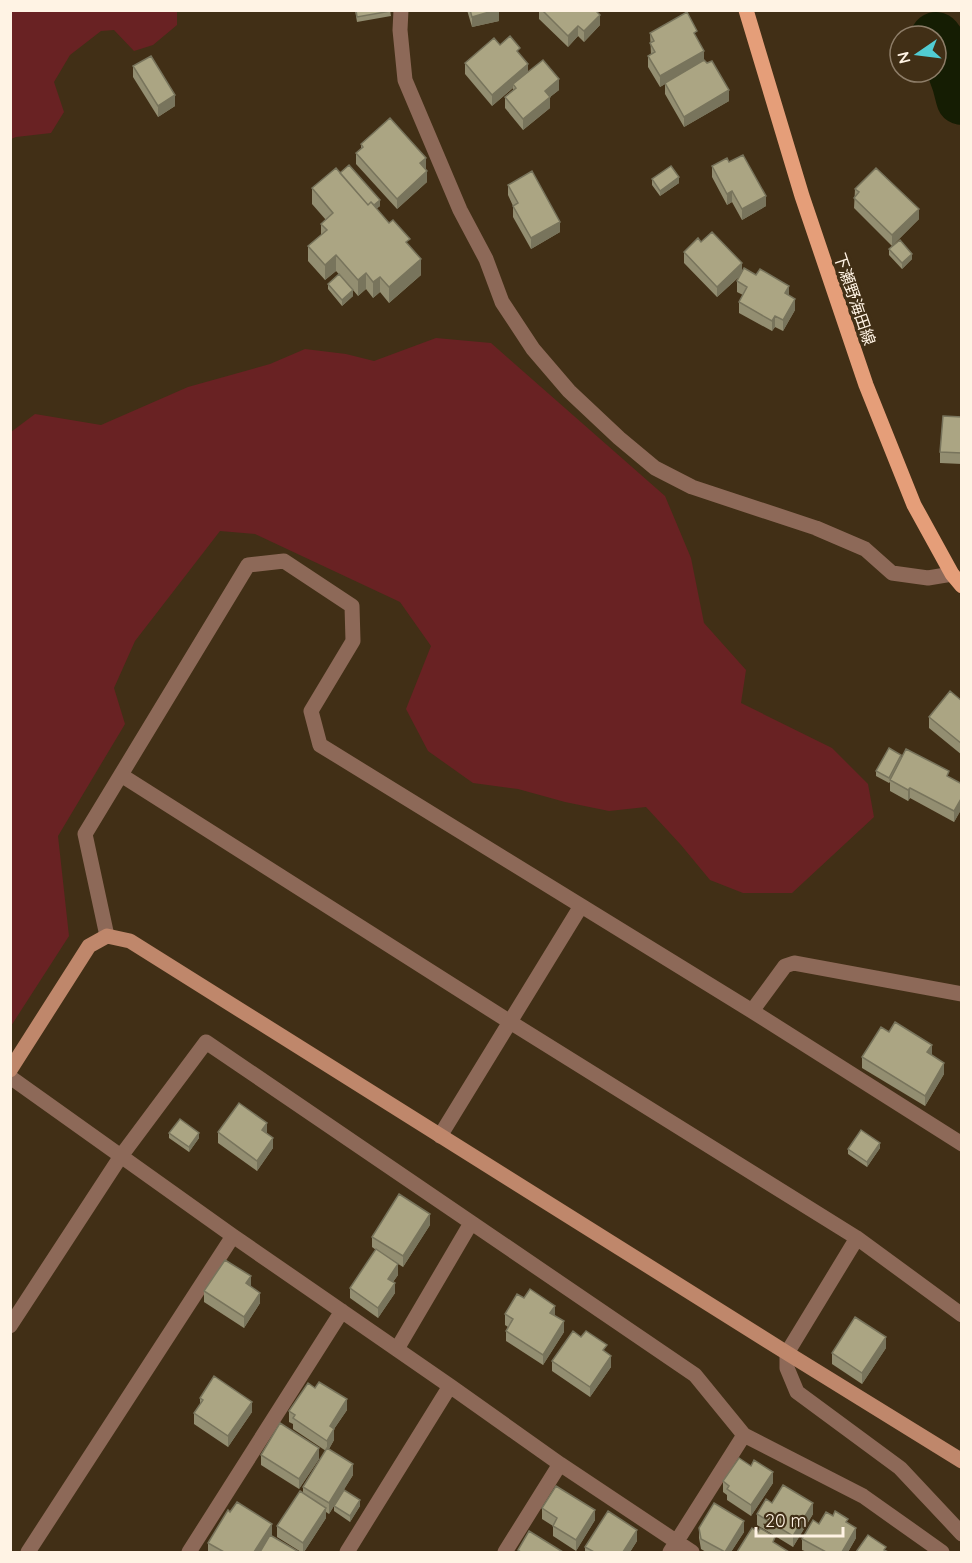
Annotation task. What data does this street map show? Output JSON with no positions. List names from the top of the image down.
{
  "streets": {
    "main road": ["下瀬野海田線"]
  },
  "scale_bar": "20 m",
  "north": "left"
}
